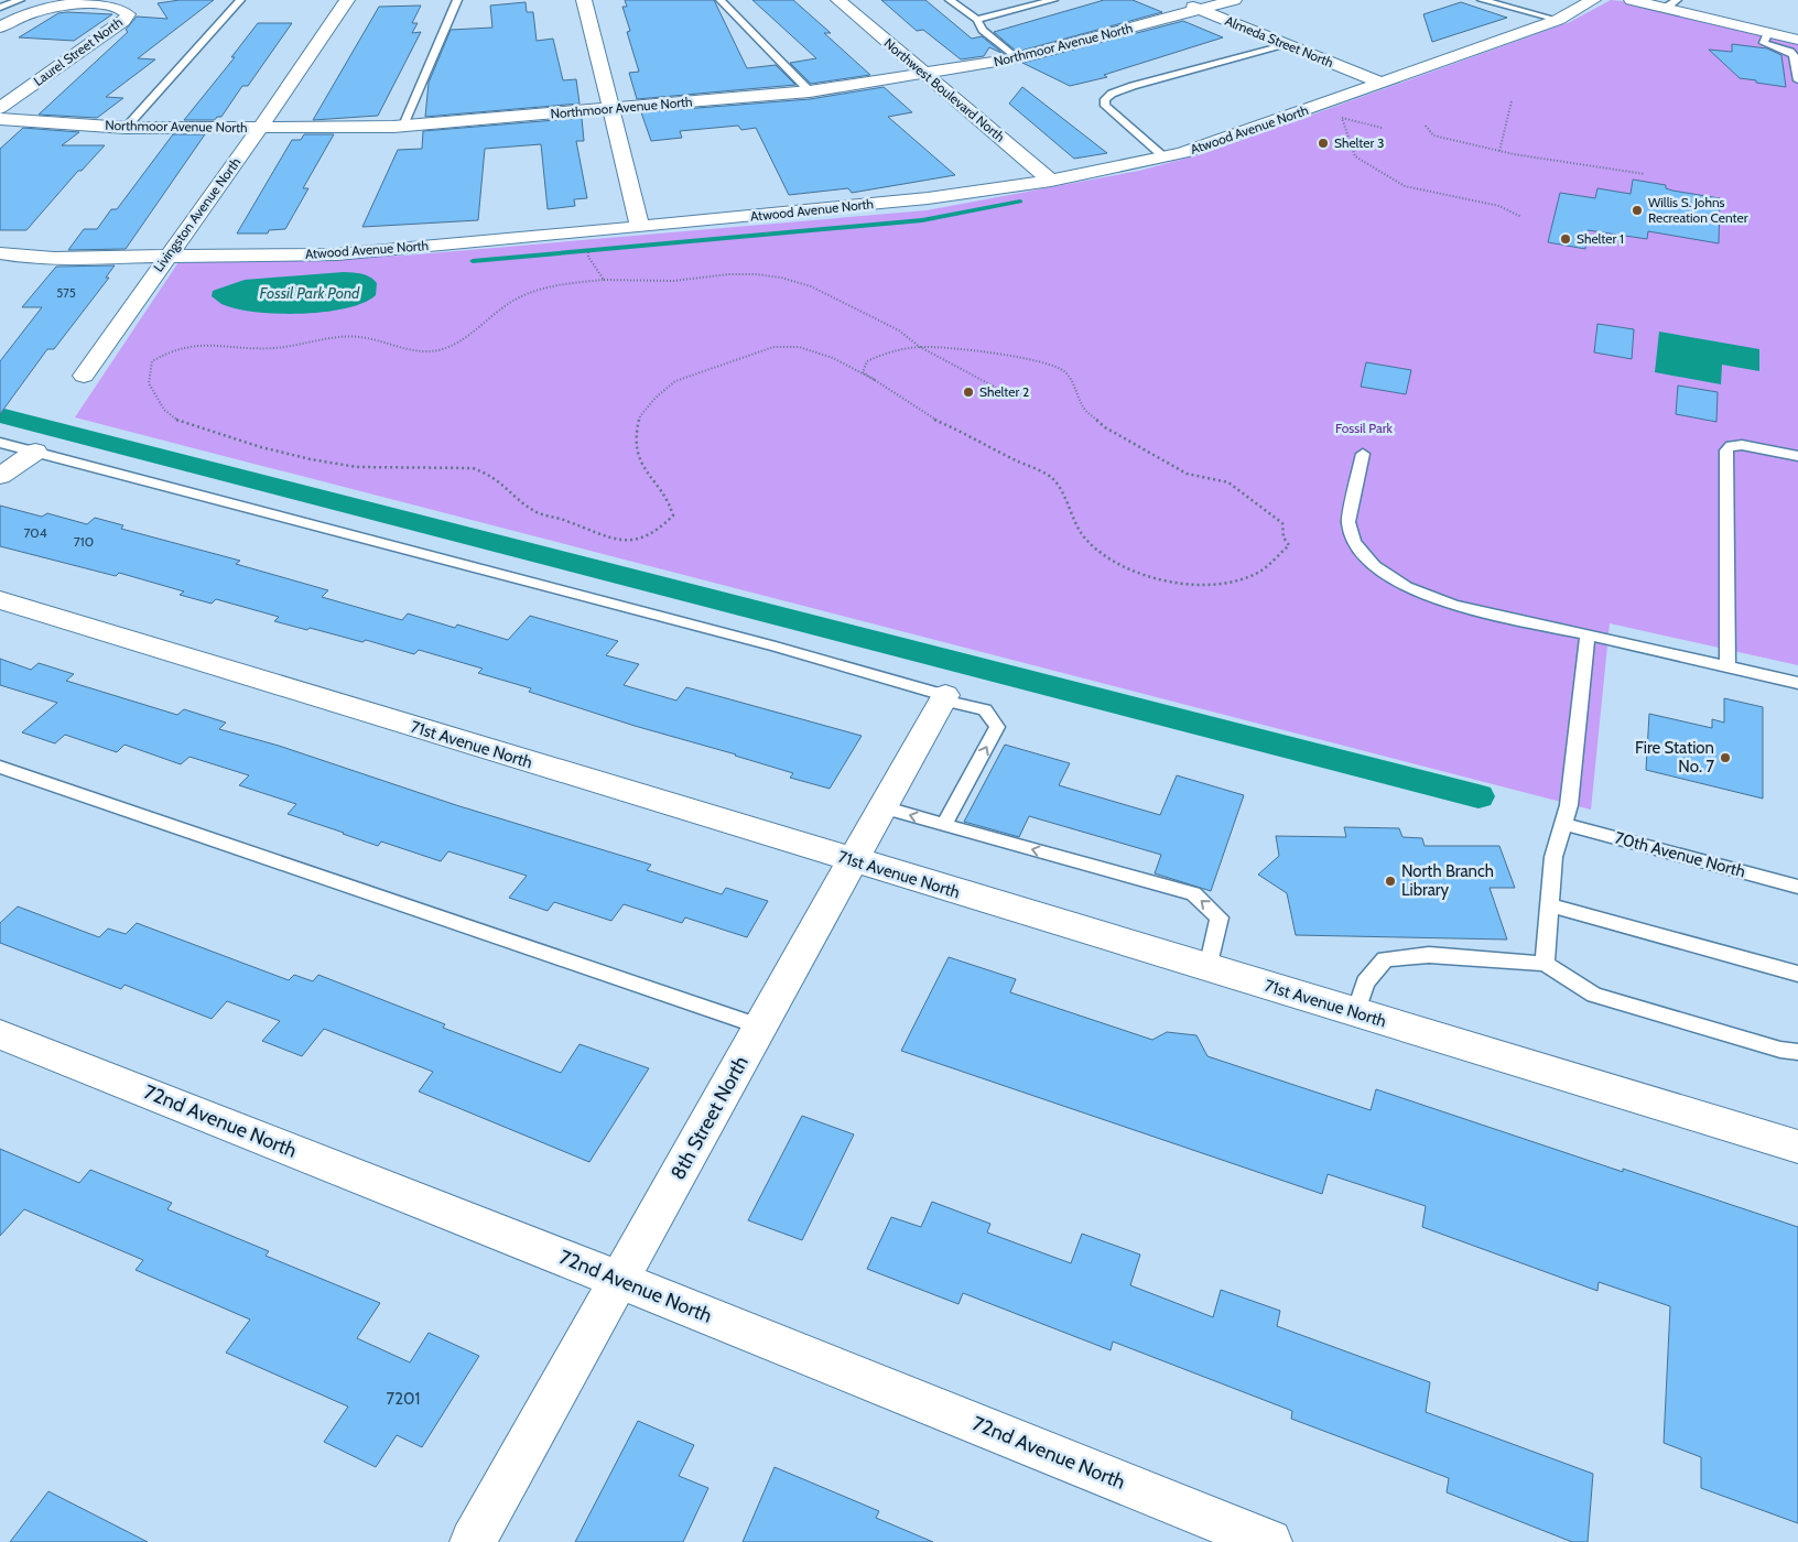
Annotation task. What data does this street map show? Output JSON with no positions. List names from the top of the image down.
{
  "streets": {
    "street": [
      "Almeda Street North",
      "Northmoor Avenue North",
      "Laurel Street North",
      "Northwest Boulevard North",
      "Atwood Avenue North",
      "Livingston Avenue North",
      "71st Avenue North",
      "8th Street North",
      "72nd Avenue North"
    ],
    "lane": ["70th Avenue North"]
  },
  "crossings": [
    ["Almeda Street North", "Northmoor Avenue North"],
    ["Almeda Street North", "Atwood Avenue North"],
    ["Northmoor Avenue North", "Northwest Boulevard North"],
    ["Northmoor Avenue North", "Livingston Avenue North"],
    ["Northwest Boulevard North", "Atwood Avenue North"],
    ["Atwood Avenue North", "Livingston Avenue North"],
    ["71st Avenue North", "8th Street North"],
    ["8th Street North", "72nd Avenue North"]
  ],
  "water": ["Fossil Park Pond"],
  "parks": ["Fossil Park"],
  "places": [
    "Shelter 3",
    "Willis S. Johns Recreation Center",
    "Shelter 1",
    "Shelter 2",
    "Fire Station No. 7",
    "North Branch Library"
  ],
  "house_numbers": [
    "575",
    "704",
    "710",
    "7201"
  ]
}
